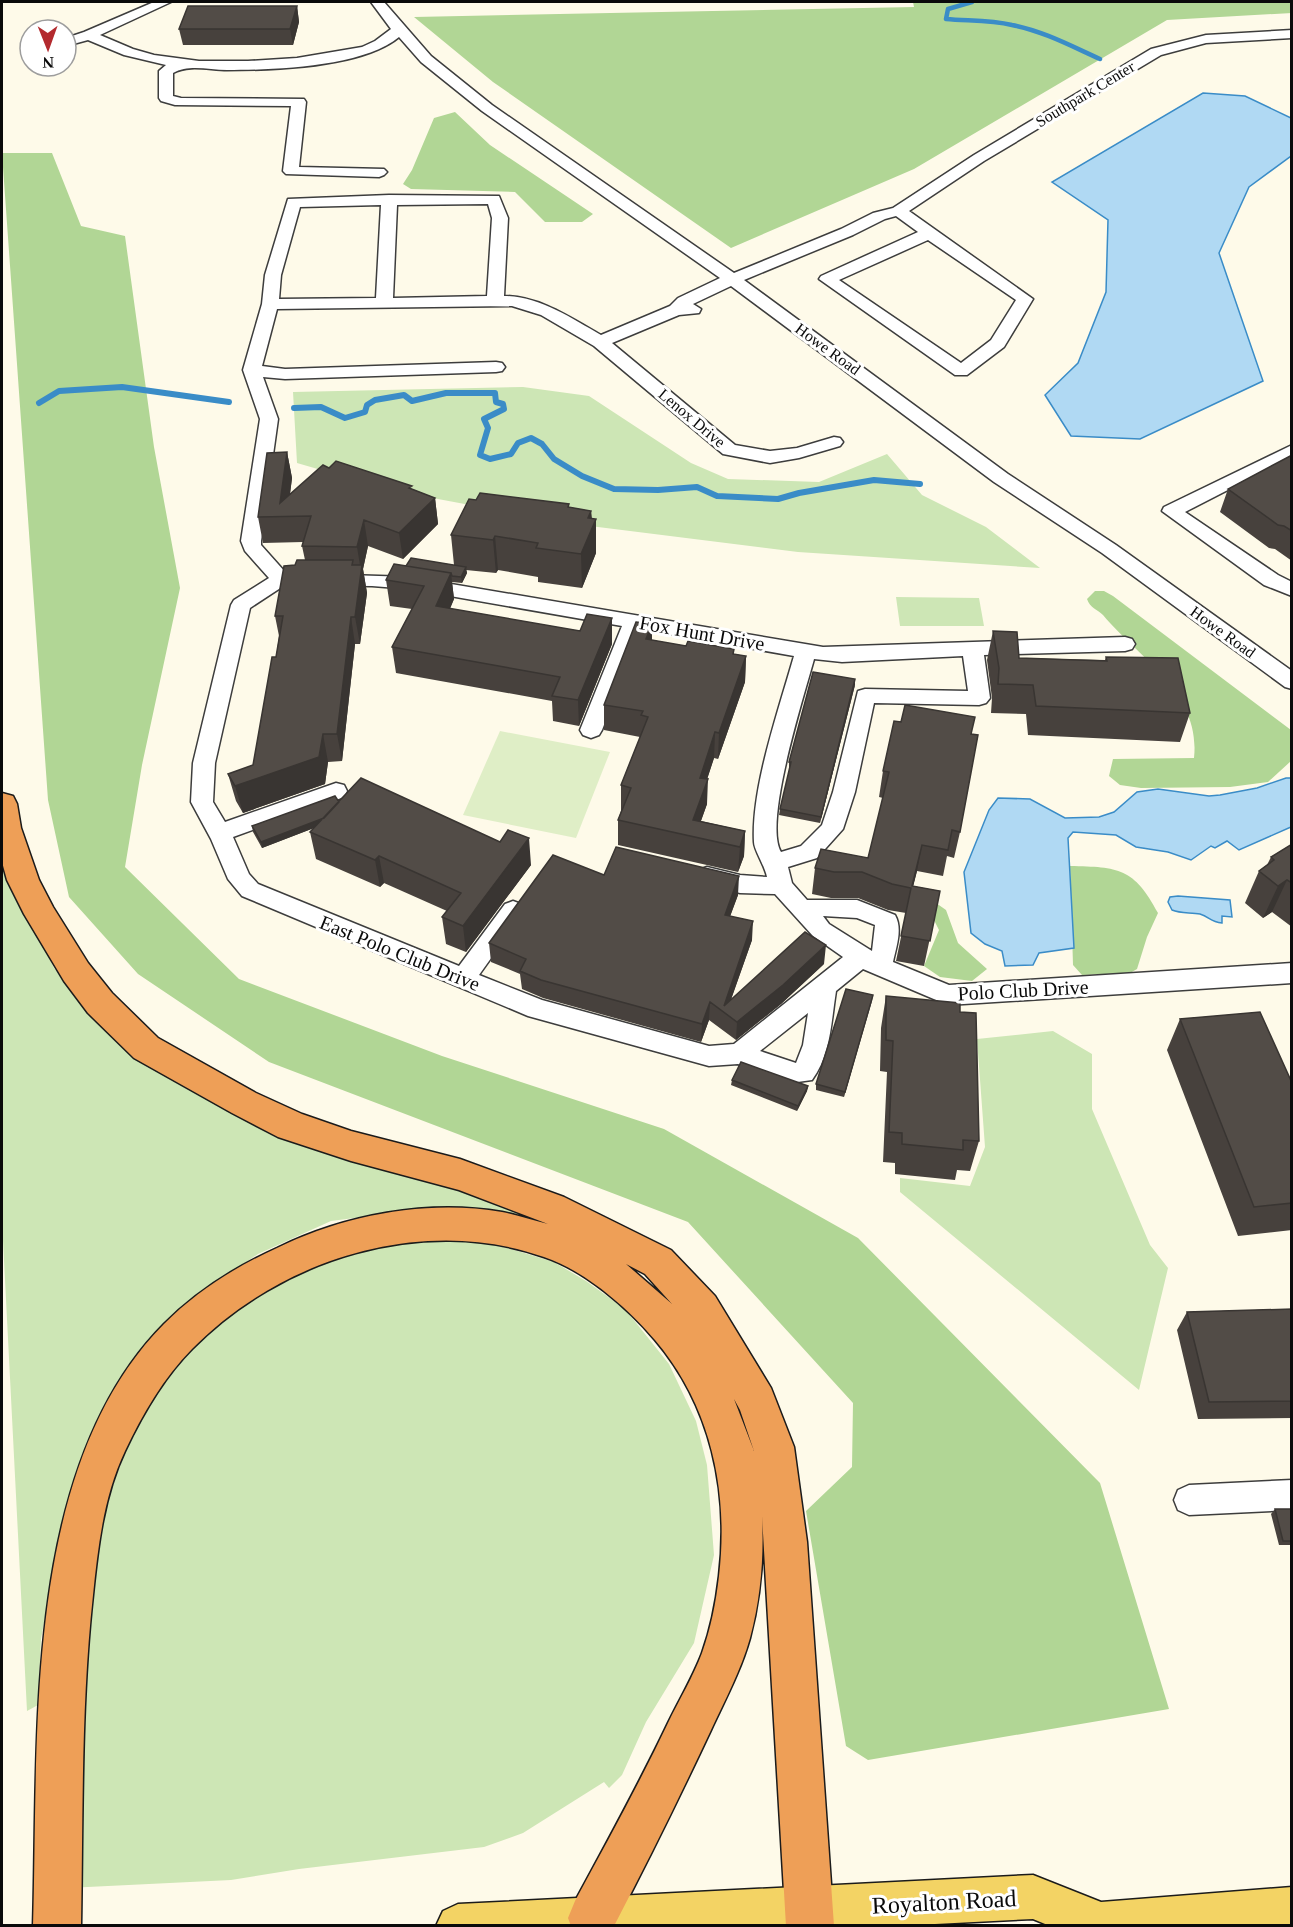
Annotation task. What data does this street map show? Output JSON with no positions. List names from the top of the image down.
{
  "streets": {
    "main road": ["Royalton Road"],
    "street": [
      "Southpark Center",
      "Howe Road",
      "Lenox Drive",
      "Fox Hunt Drive",
      "East Polo Club Drive",
      "Polo Club Drive"
    ]
  },
  "crossings": [
    ["Southpark Center", "Howe Road"],
    ["Fox Hunt Drive", "East Polo Club Drive"],
    ["Fox Hunt Drive", "Polo Club Drive"]
  ],
  "north": "bottom"
}
